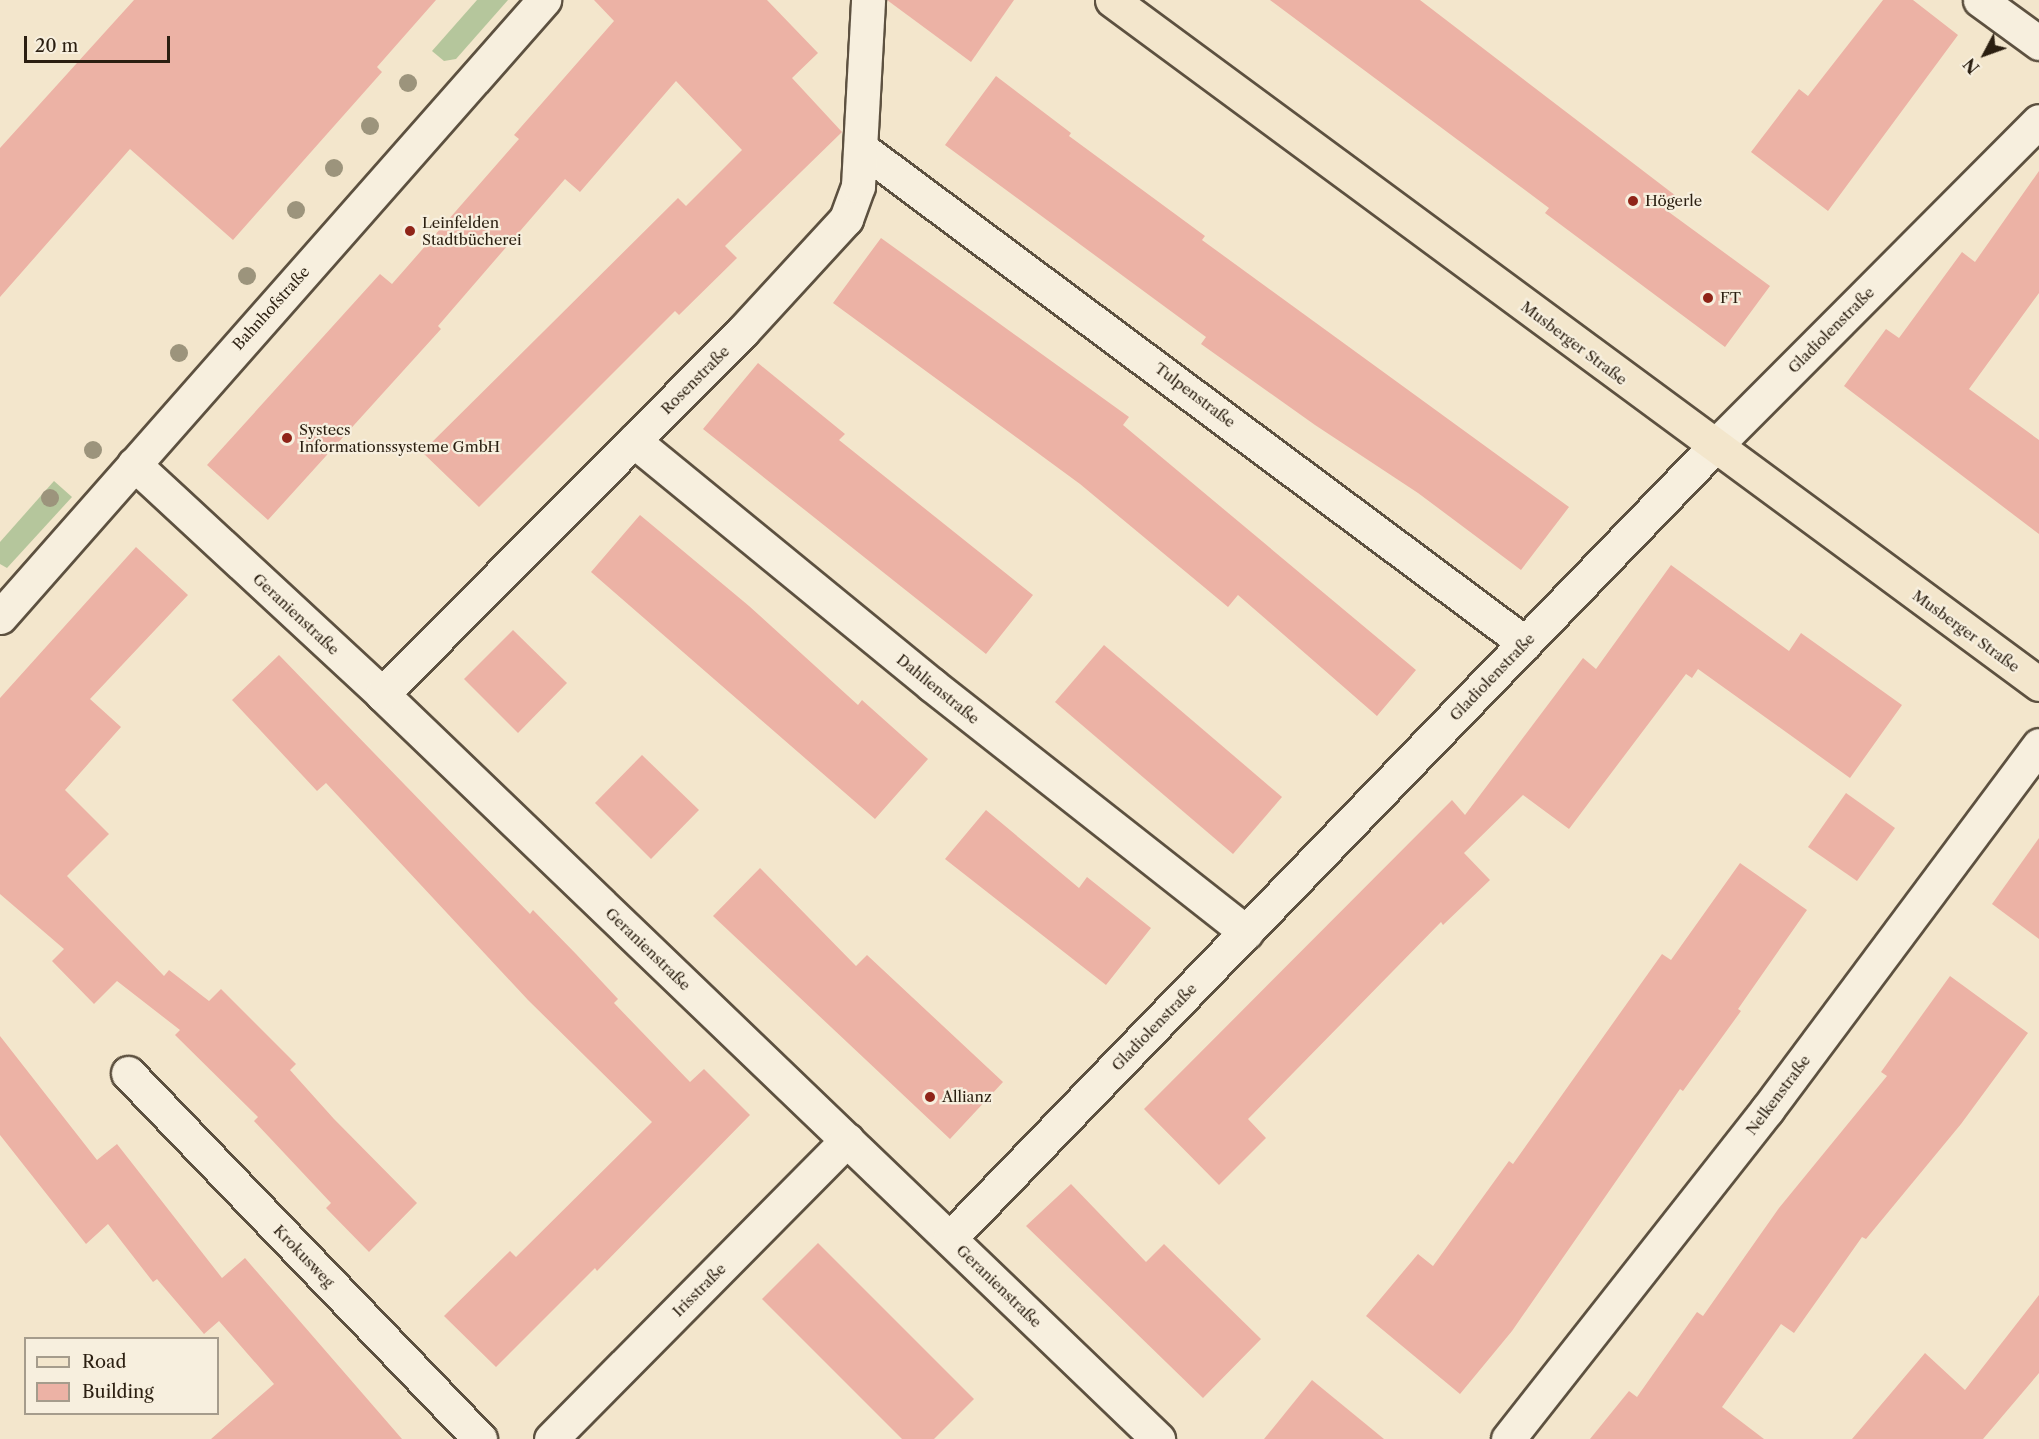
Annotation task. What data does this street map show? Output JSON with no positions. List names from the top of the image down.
{
  "streets": {
    "main road": ["Musberger Straße"],
    "street": [
      "Bahnhofstraße",
      "Gladiolenstraße",
      "Rosenstraße",
      "Tulpenstraße",
      "Geranienstraße",
      "Dahlienstraße",
      "Nelkenstraße",
      "Krokusweg",
      "Irisstraße"
    ]
  },
  "crossings": [
    ["Bahnhofstraße", "Geranienstraße"],
    ["Gladiolenstraße", "Musberger Straße"],
    ["Gladiolenstraße", "Tulpenstraße"],
    ["Gladiolenstraße", "Geranienstraße"],
    ["Gladiolenstraße", "Dahlienstraße"],
    ["Rosenstraße", "Tulpenstraße"],
    ["Rosenstraße", "Geranienstraße"],
    ["Rosenstraße", "Dahlienstraße"],
    ["Geranienstraße", "Irisstraße"]
  ],
  "places": [
    "Högerle",
    "Leinfelden Stadtbücherei",
    "FT",
    "Systecs Informationssysteme GmbH",
    "Allianz"
  ],
  "legend": ["Road", "Building"],
  "scale_bar": "20 m",
  "north": "bottom left"
}
